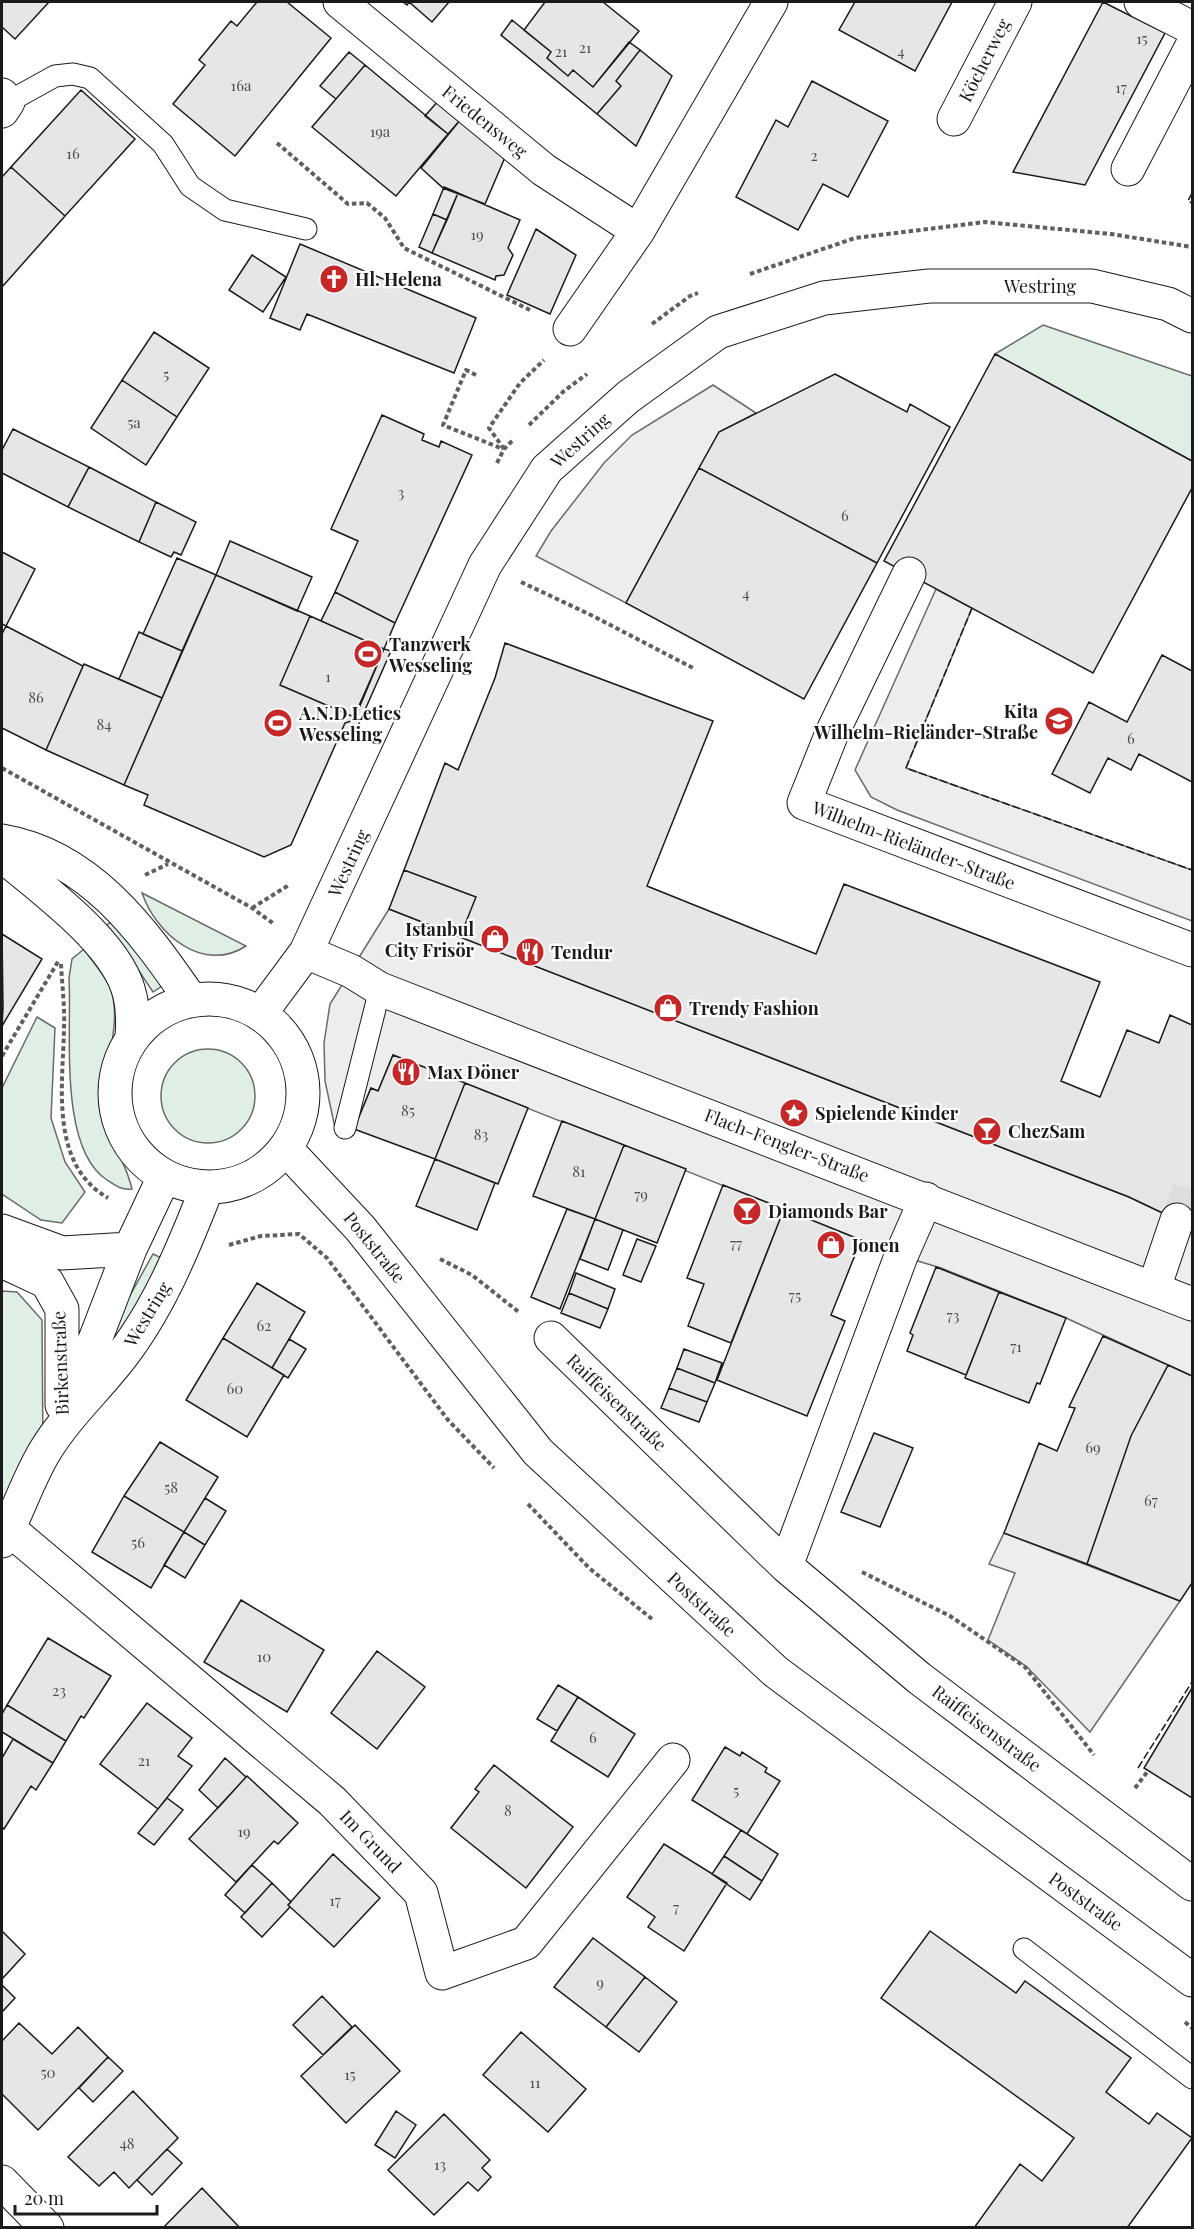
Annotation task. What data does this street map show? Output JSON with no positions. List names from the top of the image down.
{
  "streets": {
    "street": [
      "Köcherweg",
      "Friedensweg",
      "Westring",
      "Wilhelm-Rieländer-Straße",
      "Flach-Fengler-Straße",
      "Poststraße",
      "Birkenstraße",
      "Raiffeisenstraße",
      "Im Grund"
    ]
  },
  "crossings": [
    ["Westring", "Flach-Fengler-Straße"],
    ["Westring", "Poststraße"],
    ["Westring", "Birkenstraße"],
    ["Westring", "Im Grund"]
  ],
  "places": {
    "church": ["Hl. Helena"],
    "sports": ["Tanzwerk Wesseling", "A.N.D Letics Wesseling"],
    "school or university": ["Kita Wilhelm-Rieländer-Straße"],
    "shop": ["Istanbul City Frisör", "Trendy Fashion", "Jonen"],
    "restaurant": ["Tendur", "Max Döner"],
    "place": ["Spielende Kinder"],
    "bar": ["ChezSam", "Diamonds Bar"]
  },
  "house_numbers": [
    "15",
    "21",
    "21",
    "4",
    "16a",
    "17",
    "19a",
    "16",
    "2",
    "19",
    "5",
    "5a",
    "3",
    "6",
    "4",
    "1",
    "86",
    "84",
    "6",
    "85",
    "83",
    "81",
    "79",
    "77",
    "75",
    "73",
    "62",
    "71",
    "60",
    "69",
    "58",
    "67",
    "56",
    "10",
    "23",
    "6",
    "21",
    "5",
    "8",
    "19",
    "17",
    "7",
    "9",
    "50",
    "15",
    "11",
    "48",
    "13"
  ],
  "scale_bar": "20 m"
}
